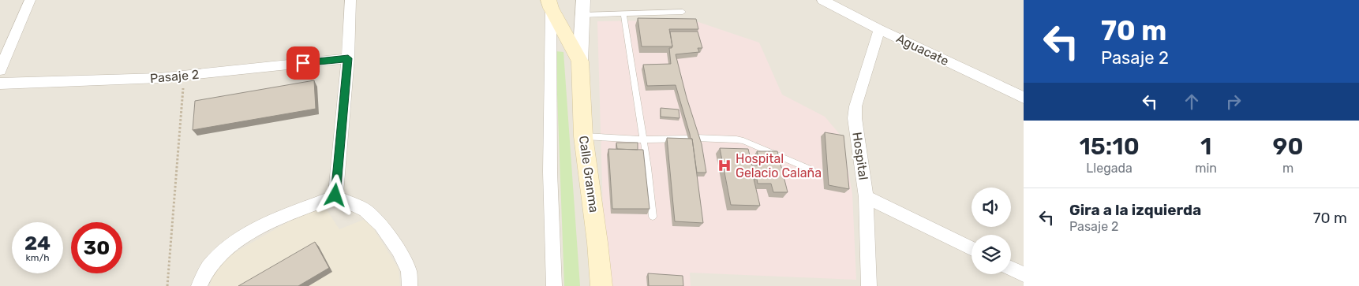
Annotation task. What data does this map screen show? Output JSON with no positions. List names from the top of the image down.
{
  "streets": {
    "main road": ["Calle Granma"],
    "street": ["Aguacate", "Pasaje 2", "Hospital"]
  },
  "crossings": [
    ["Aguacate", "Hospital"]
  ],
  "places": {
    "hospital": ["Hospital Gelacio Calaña"]
  },
  "page": {
    "turn": ["70 m", "Pasaje 2"],
    "eta": [
      "15:10",
      "Llegada",
      "1",
      "min",
      "90",
      "m"
    ],
    "list": [
      {
        "name": "Gira a la izquierda",
        "note": "Pasaje 2",
        "value": "70 m"
      }
    ],
    "speed": "24 km/h",
    "limit": "30"
  }
}
